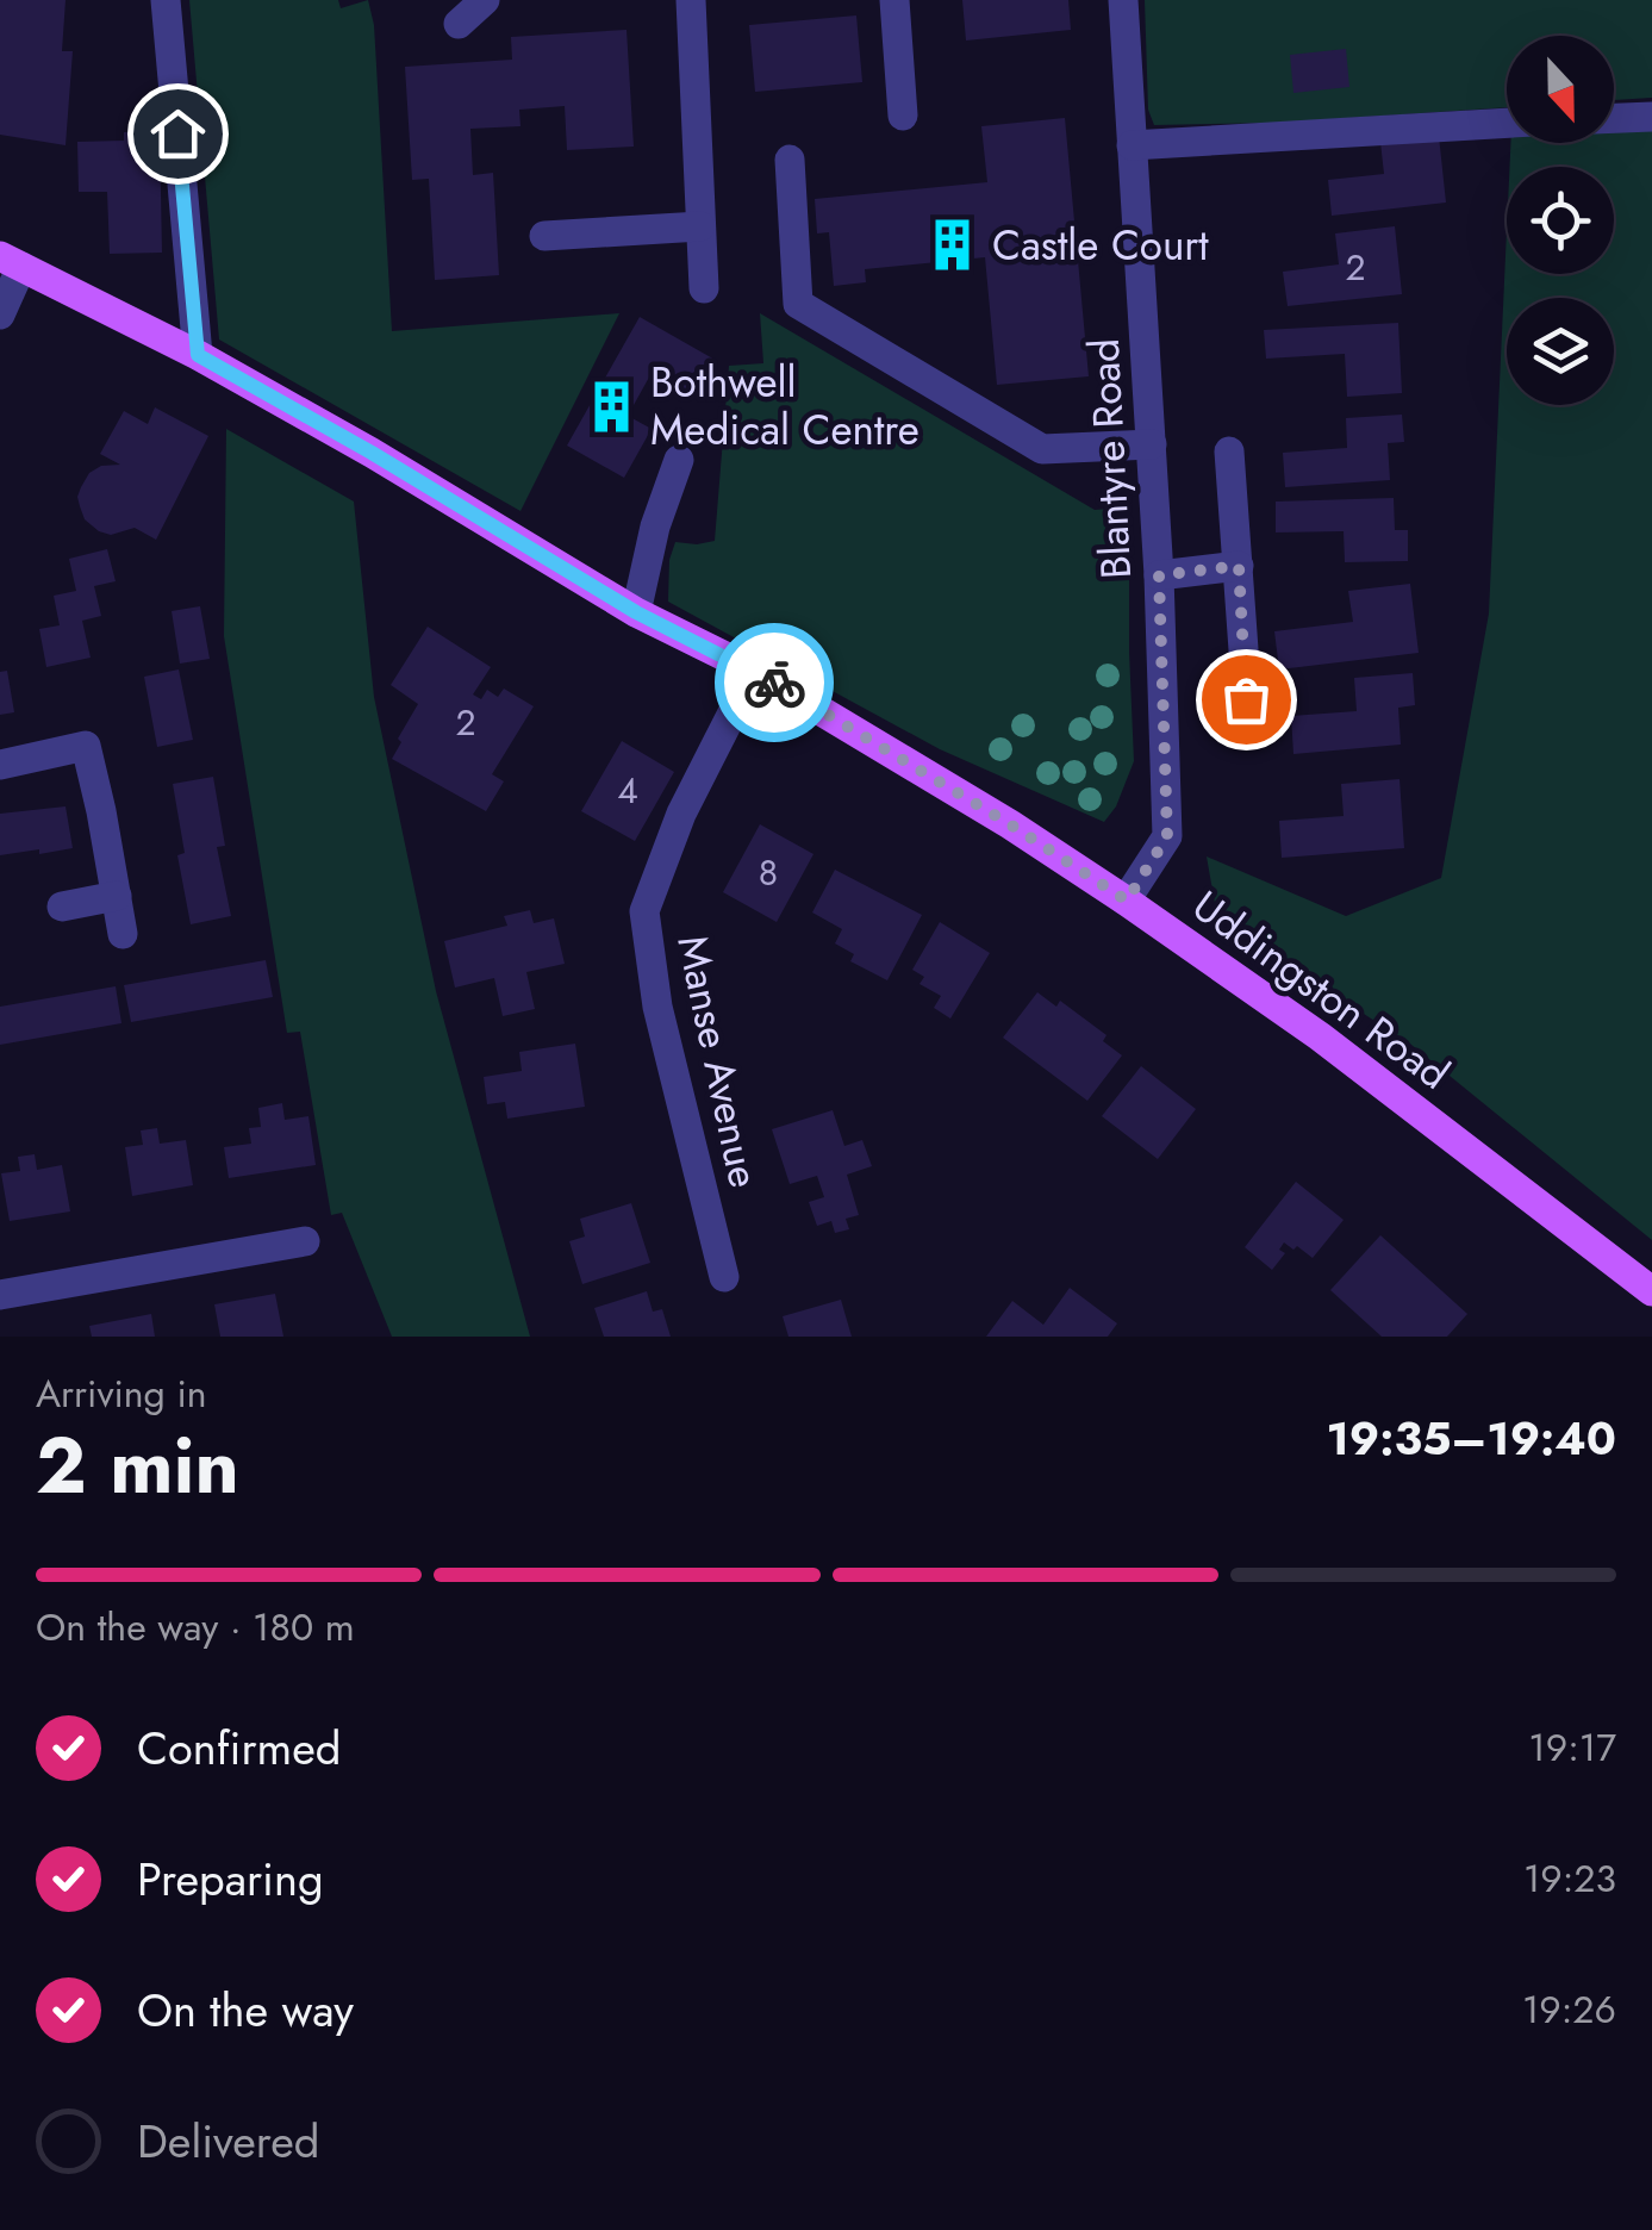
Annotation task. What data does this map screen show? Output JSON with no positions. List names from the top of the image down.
{
  "streets": {
    "main road": ["Uddingston Road"],
    "street": ["Blantyre Road", "Manse Avenue"]
  },
  "crossings": [
    ["Blantyre Road", "Uddingston Road"],
    ["Uddingston Road", "Manse Avenue"]
  ],
  "places": {
    "building": ["Castle Court", "Bothwell Medical Centre"]
  },
  "house_numbers": [
    "2",
    "2",
    "4",
    "8"
  ],
  "north": "bottom",
  "page": {
    "heading": ["2 min", "Arriving in", "19:35–19:40"],
    "bar": "On the way · 180 m",
    "list": [
      ["Confirmed", "19:17"],
      ["Preparing", "19:23"],
      ["On the way", "19:26"],
      "Delivered"
    ]
  }
}
